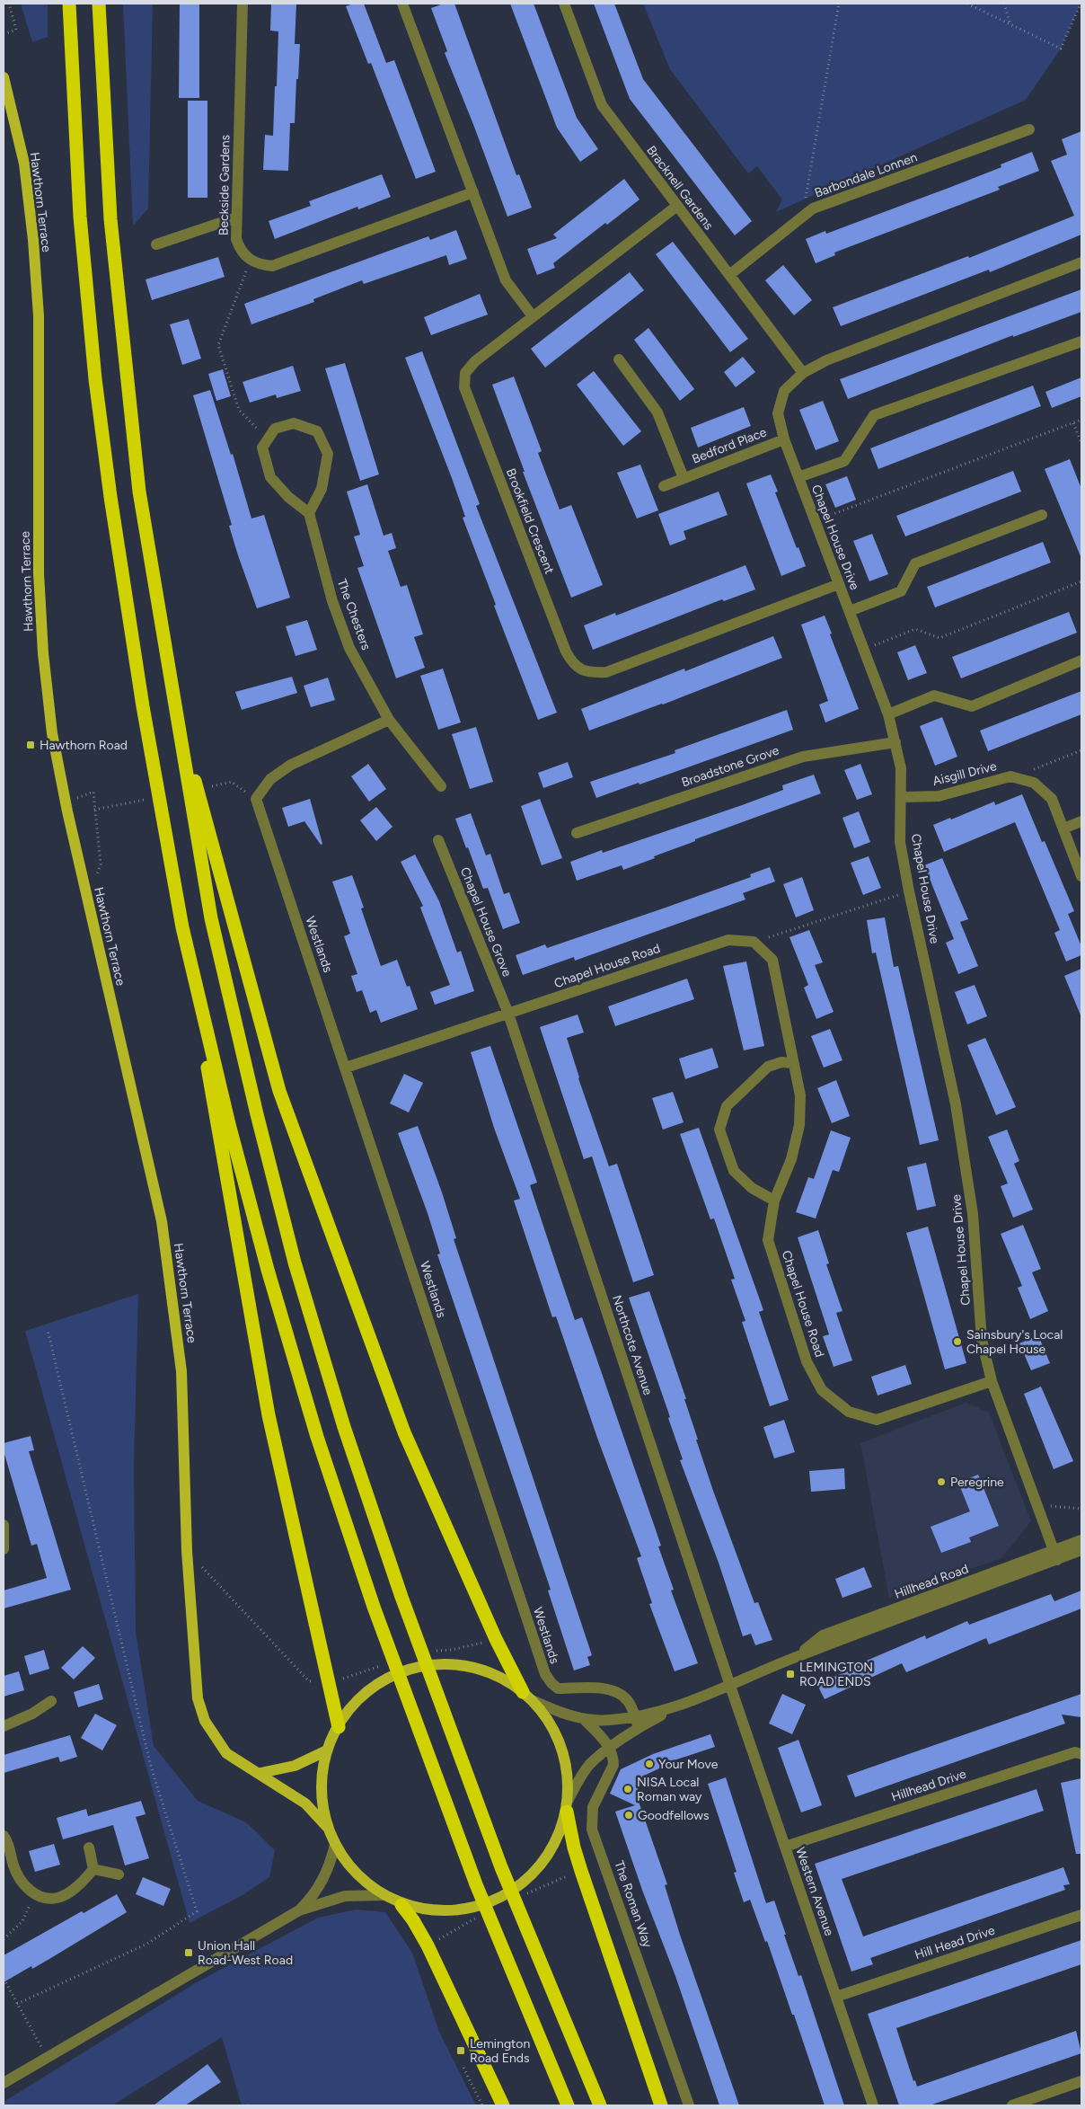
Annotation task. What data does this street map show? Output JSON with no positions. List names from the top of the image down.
{
  "streets": {
    "main road": ["Hawthorn Terrace"],
    "street": [
      "Barbondale Lonnen",
      "Beckside Gardens",
      "Bracknell Gardens",
      "Bedford Place",
      "Brookfield Crescent",
      "Chapel House Drive",
      "The Chesters",
      "Broadstone Grove",
      "Aisgill Drive",
      "Chapel House Grove",
      "Westlands",
      "Chapel House Road",
      "Northcote Avenue",
      "Hillhead Road",
      "Hillhead Drive",
      "Western Avenue",
      "The Roman Way",
      "Hill Head Drive"
    ]
  },
  "crossings": [
    ["Barbondale Lonnen", "Bracknell Gardens"],
    ["Bracknell Gardens", "Brookfield Crescent"],
    ["Bracknell Gardens", "Chapel House Drive"],
    ["Bedford Place", "Chapel House Drive"],
    ["Brookfield Crescent", "Chapel House Drive"],
    ["Chapel House Drive", "Broadstone Grove"],
    ["Chapel House Drive", "Aisgill Drive"],
    ["Chapel House Drive", "Chapel House Road"],
    ["Chapel House Drive", "Hillhead Road"],
    ["The Chesters", "Westlands"],
    ["Chapel House Grove", "Chapel House Road"],
    ["Chapel House Grove", "Northcote Avenue"],
    ["Westlands", "Chapel House Road"],
    ["Westlands", "Hillhead Road"],
    ["Chapel House Road", "Northcote Avenue"],
    ["Northcote Avenue", "Hillhead Road"],
    ["Northcote Avenue", "Western Avenue"],
    ["Hillhead Road", "Western Avenue"],
    ["Hillhead Road", "The Roman Way"],
    ["Hillhead Drive", "Western Avenue"],
    ["Western Avenue", "Hill Head Drive"]
  ],
  "places": {
    "transit": [
      "Hawthorn Road",
      "LEMINGTON ROAD ENDS",
      "Union Hall Road-West Road",
      "Lemington Road Ends"
    ],
    "other": [
      "Sainsbury's Local Chapel House",
      "Peregrine",
      "Your Move",
      "NISA Local Roman way",
      "Goodfellows"
    ]
  }
}
